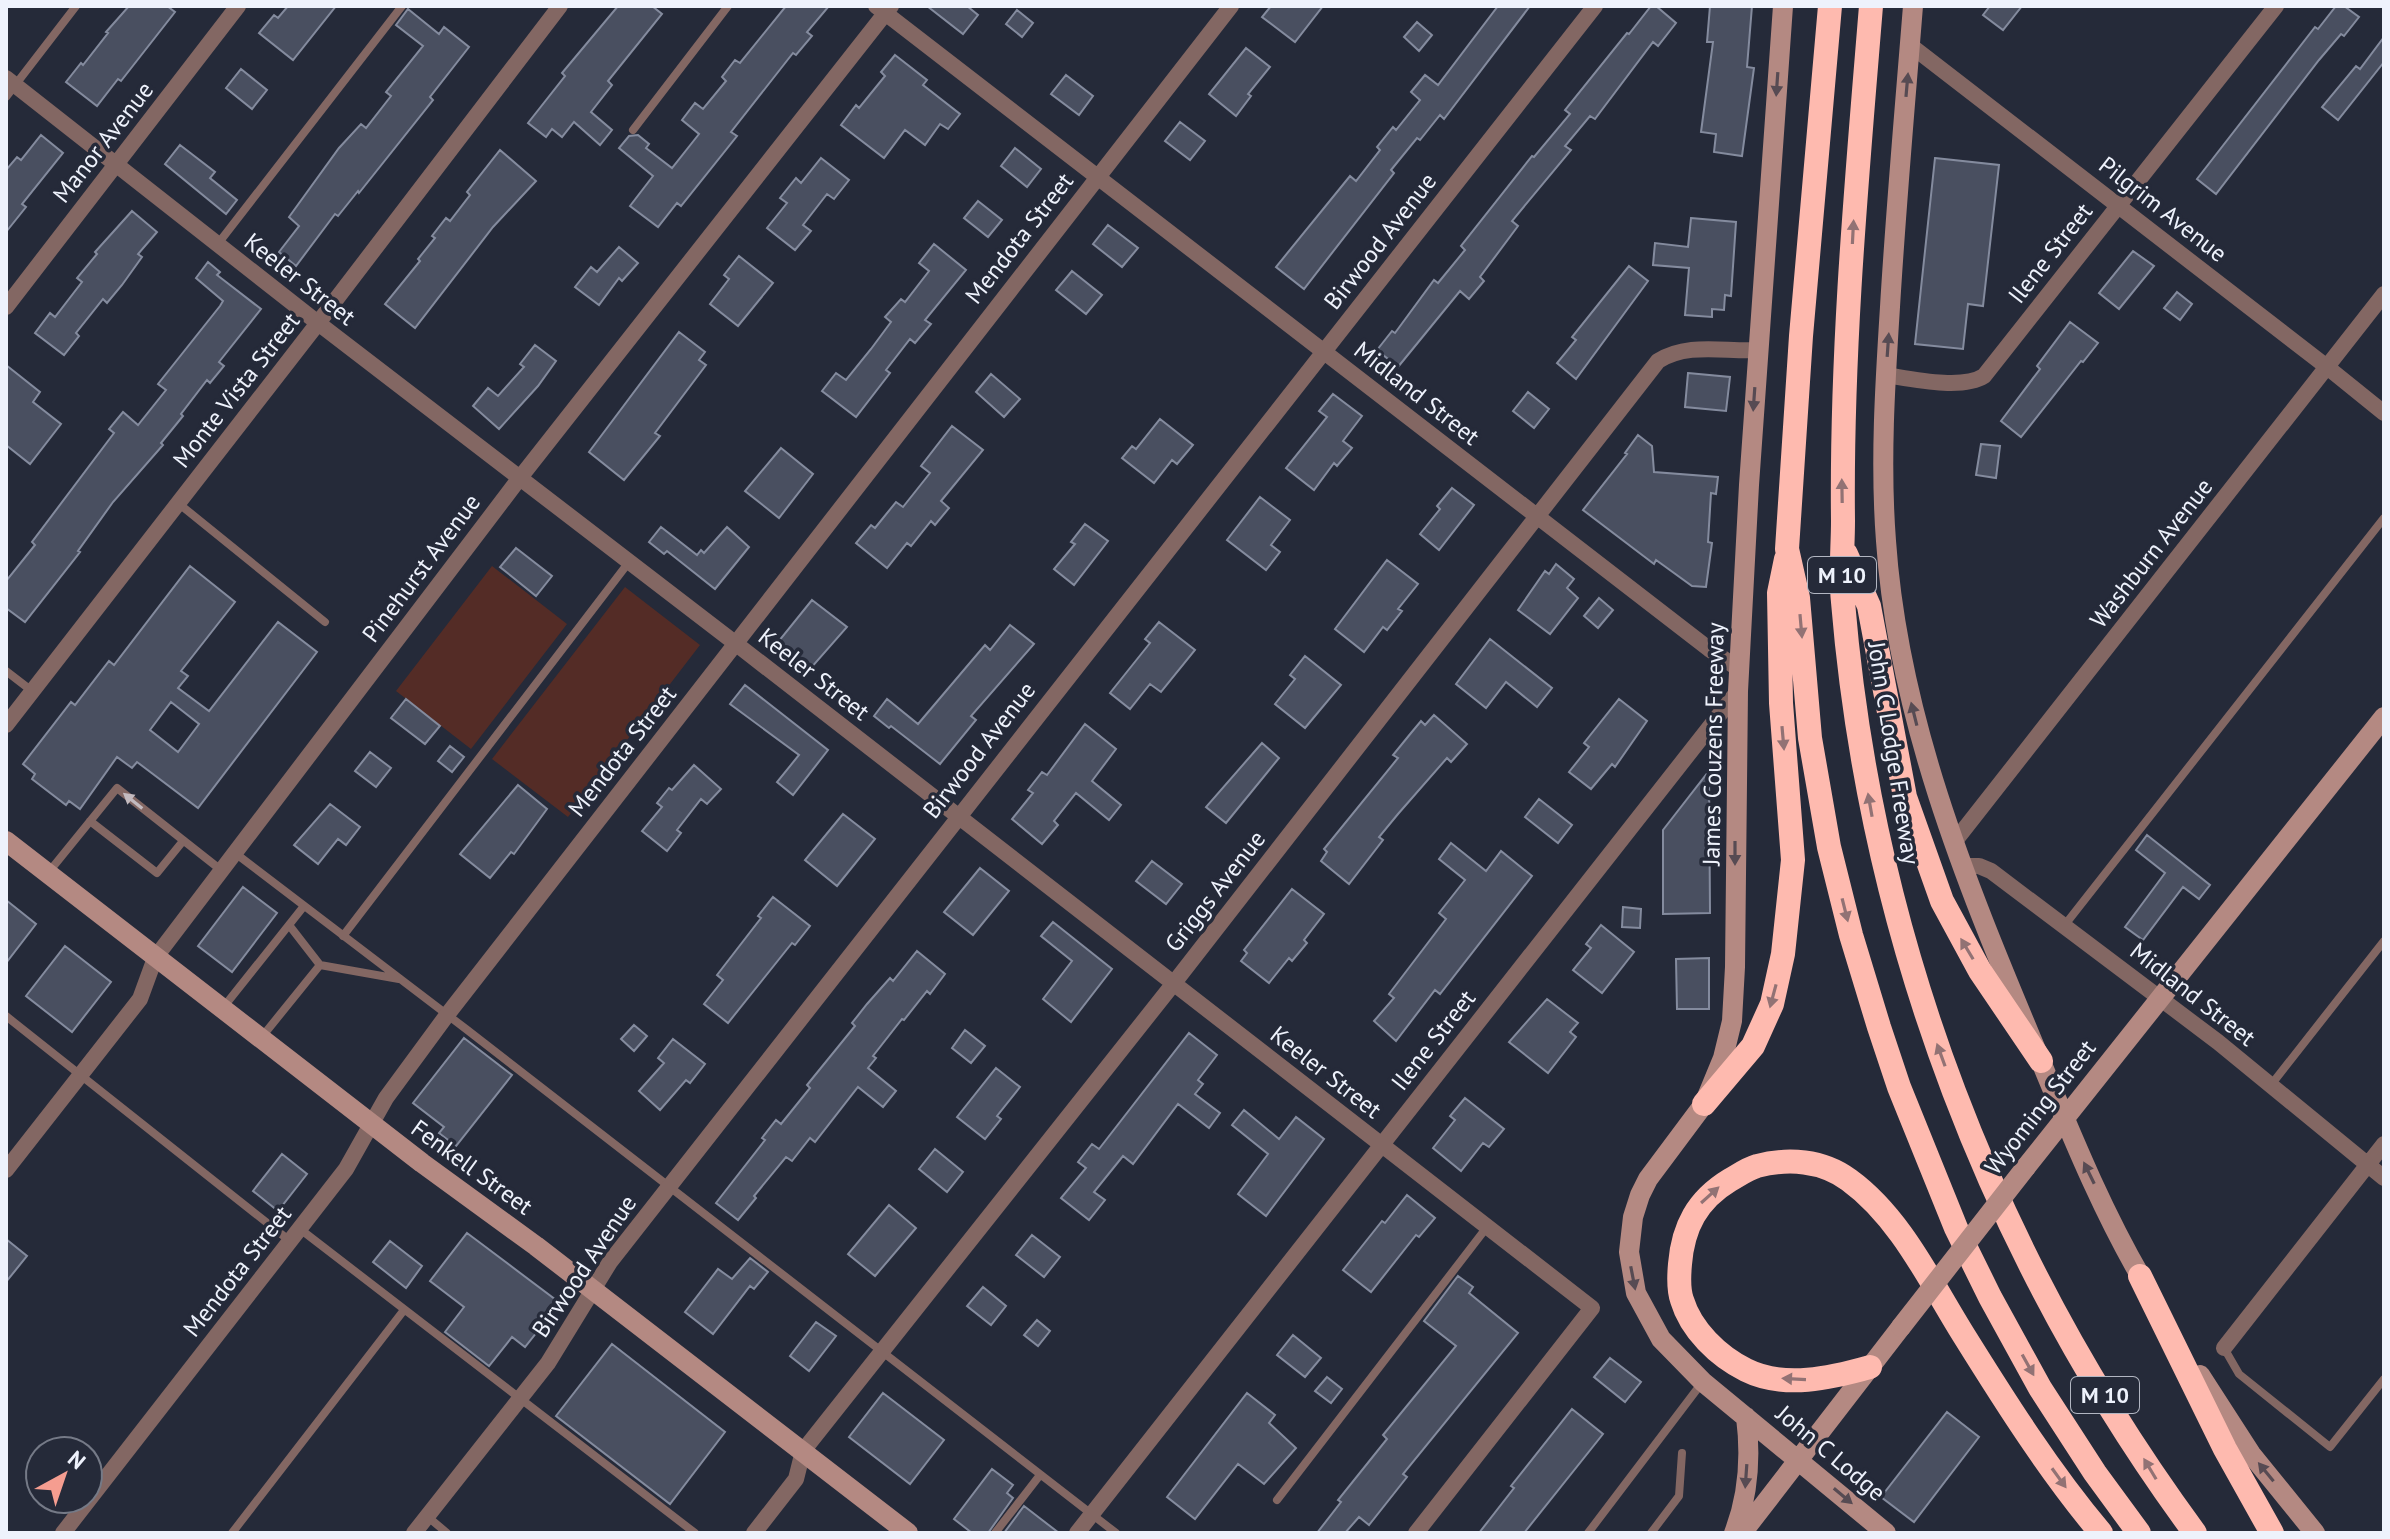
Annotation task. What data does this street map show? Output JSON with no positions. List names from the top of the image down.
{
  "streets": {
    "highway": ["M 10", "John C Lodge Freeway"],
    "main road": [
      "James Couzens Freeway",
      "Wyoming Street",
      "Fenkell Street",
      "John C Lodge"
    ],
    "street": [
      "Manor Avenue",
      "Pilgrim Avenue",
      "Mendota Street",
      "Birwood Avenue",
      "Ilene Street",
      "Keeler Street",
      "Monte Vista Street",
      "Midland Street",
      "Washburn Avenue",
      "Pinehurst Avenue",
      "Griggs Avenue"
    ]
  },
  "crossings": [
    ["Manor Avenue", "Keeler Street"],
    ["Pilgrim Avenue", "Ilene Street"],
    ["Pilgrim Avenue", "Washburn Avenue"],
    ["Mendota Street", "Keeler Street"],
    ["Mendota Street", "Midland Street"],
    ["Mendota Street", "Fenkell Street"],
    ["Birwood Avenue", "Keeler Street"],
    ["Birwood Avenue", "Midland Street"],
    ["Birwood Avenue", "Fenkell Street"],
    ["Ilene Street", "Keeler Street"],
    ["Ilene Street", "James Couzens Freeway"],
    ["Keeler Street", "Monte Vista Street"],
    ["Keeler Street", "Pinehurst Avenue"],
    ["Keeler Street", "Griggs Avenue"],
    ["Midland Street", "Pinehurst Avenue"],
    ["Midland Street", "James Couzens Freeway"],
    ["Midland Street", "Griggs Avenue"],
    ["Midland Street", "Wyoming Street"],
    ["Pinehurst Avenue", "Fenkell Street"],
    ["James Couzens Freeway", "Griggs Avenue"],
    ["James Couzens Freeway", "John C Lodge"],
    ["Griggs Avenue", "Fenkell Street"],
    ["Wyoming Street", "John C Lodge"]
  ],
  "one_way": ["John C Lodge"],
  "north": "top right"
}
